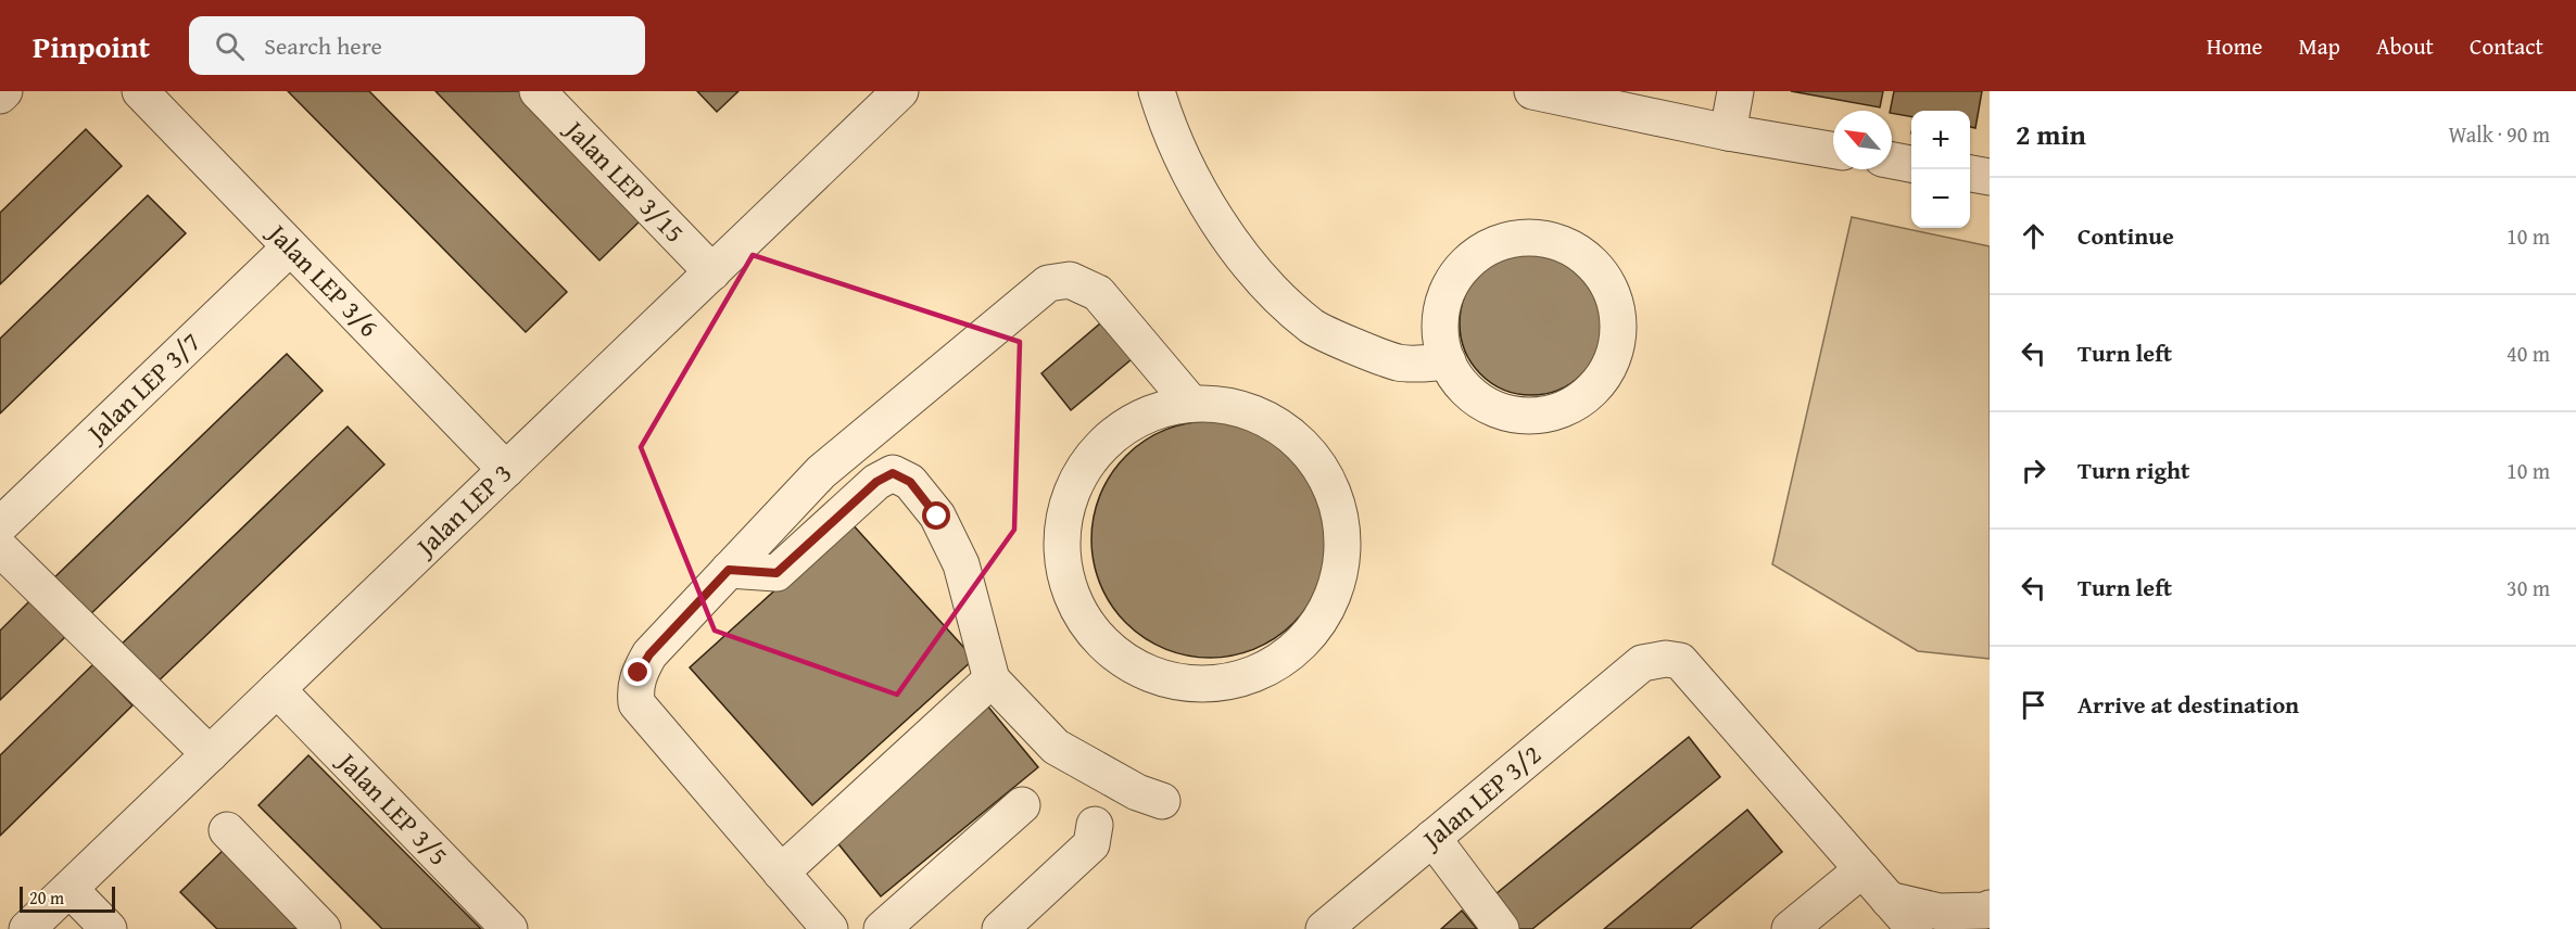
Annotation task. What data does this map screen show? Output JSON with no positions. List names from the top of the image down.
{
  "streets": {
    "street": [
      "Jalan LEP 3/15",
      "Jalan LEP 3/6",
      "Jalan LEP 3/7",
      "Jalan LEP 3",
      "Jalan LEP 3/2",
      "Jalan LEP 3/5"
    ]
  },
  "crossings": [
    ["Jalan LEP 3/15", "Jalan LEP 3"],
    ["Jalan LEP 3/6", "Jalan LEP 3/7"],
    ["Jalan LEP 3/6", "Jalan LEP 3"],
    ["Jalan LEP 3", "Jalan LEP 3/5"]
  ],
  "scale_bar": "20 m",
  "north": "top left",
  "page": {
    "header": "Pinpoint",
    "search": "Search here",
    "nav": [
      "Home",
      "Map",
      "About",
      "Contact"
    ],
    "heading": ["2 min", "Walk · 90 m"],
    "map_buttons": ["+", "−"],
    "list": [
      ["Continue", "10 m"],
      ["Turn left", "40 m"],
      ["Turn right", "10 m"],
      ["Turn left", "30 m"],
      "Arrive at destination"
    ],
    "scale": "20 m"
  }
}
